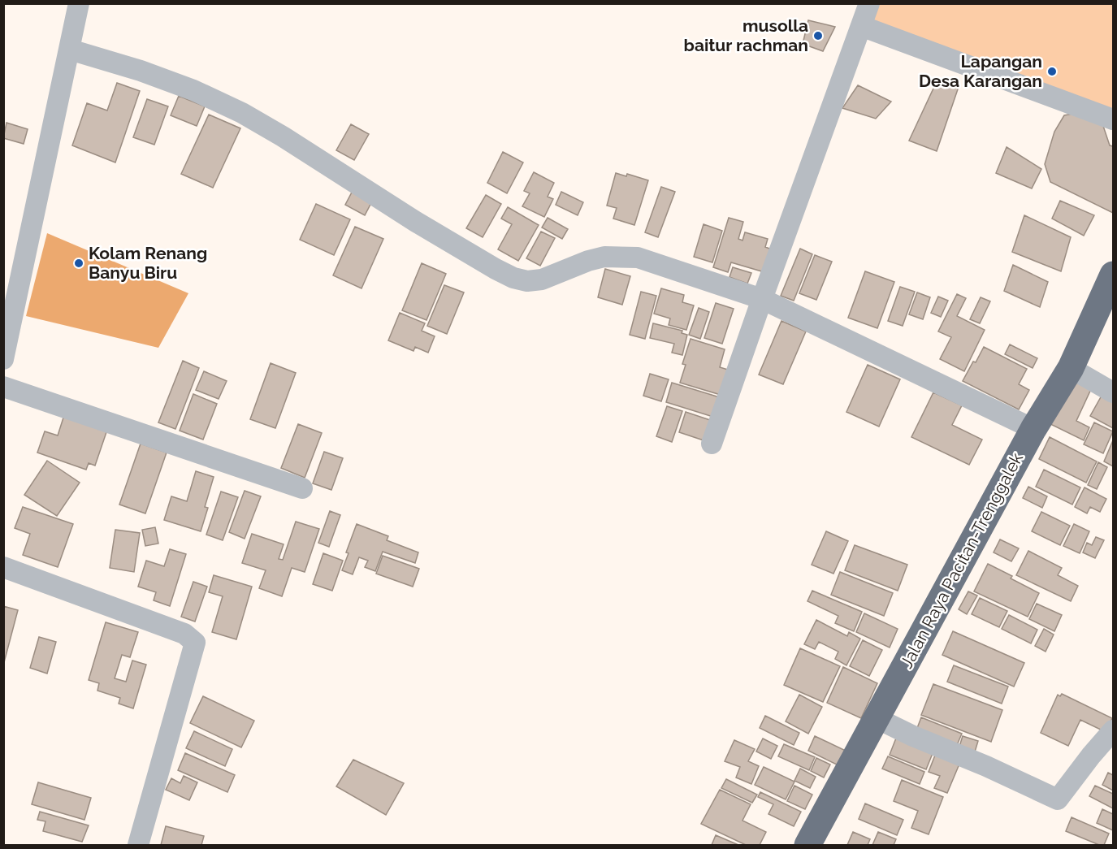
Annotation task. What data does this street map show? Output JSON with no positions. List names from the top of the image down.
{
  "streets": {
    "highway": ["Jalan Raya Pacitan-Trenggalek"]
  },
  "places": ["musolla baitur rachman", "Lapangan Desa Karangan", "Kolam Renang Banyu Biru"]
}
